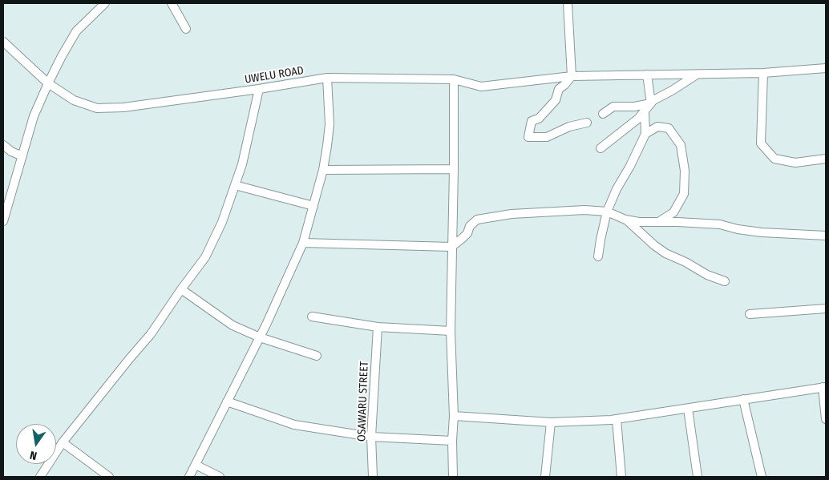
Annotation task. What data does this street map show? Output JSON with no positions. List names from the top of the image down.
{
  "streets": {
    "street": ["UWELU ROAD", "OSAWARU STREET"]
  },
  "north": "bottom"
}
